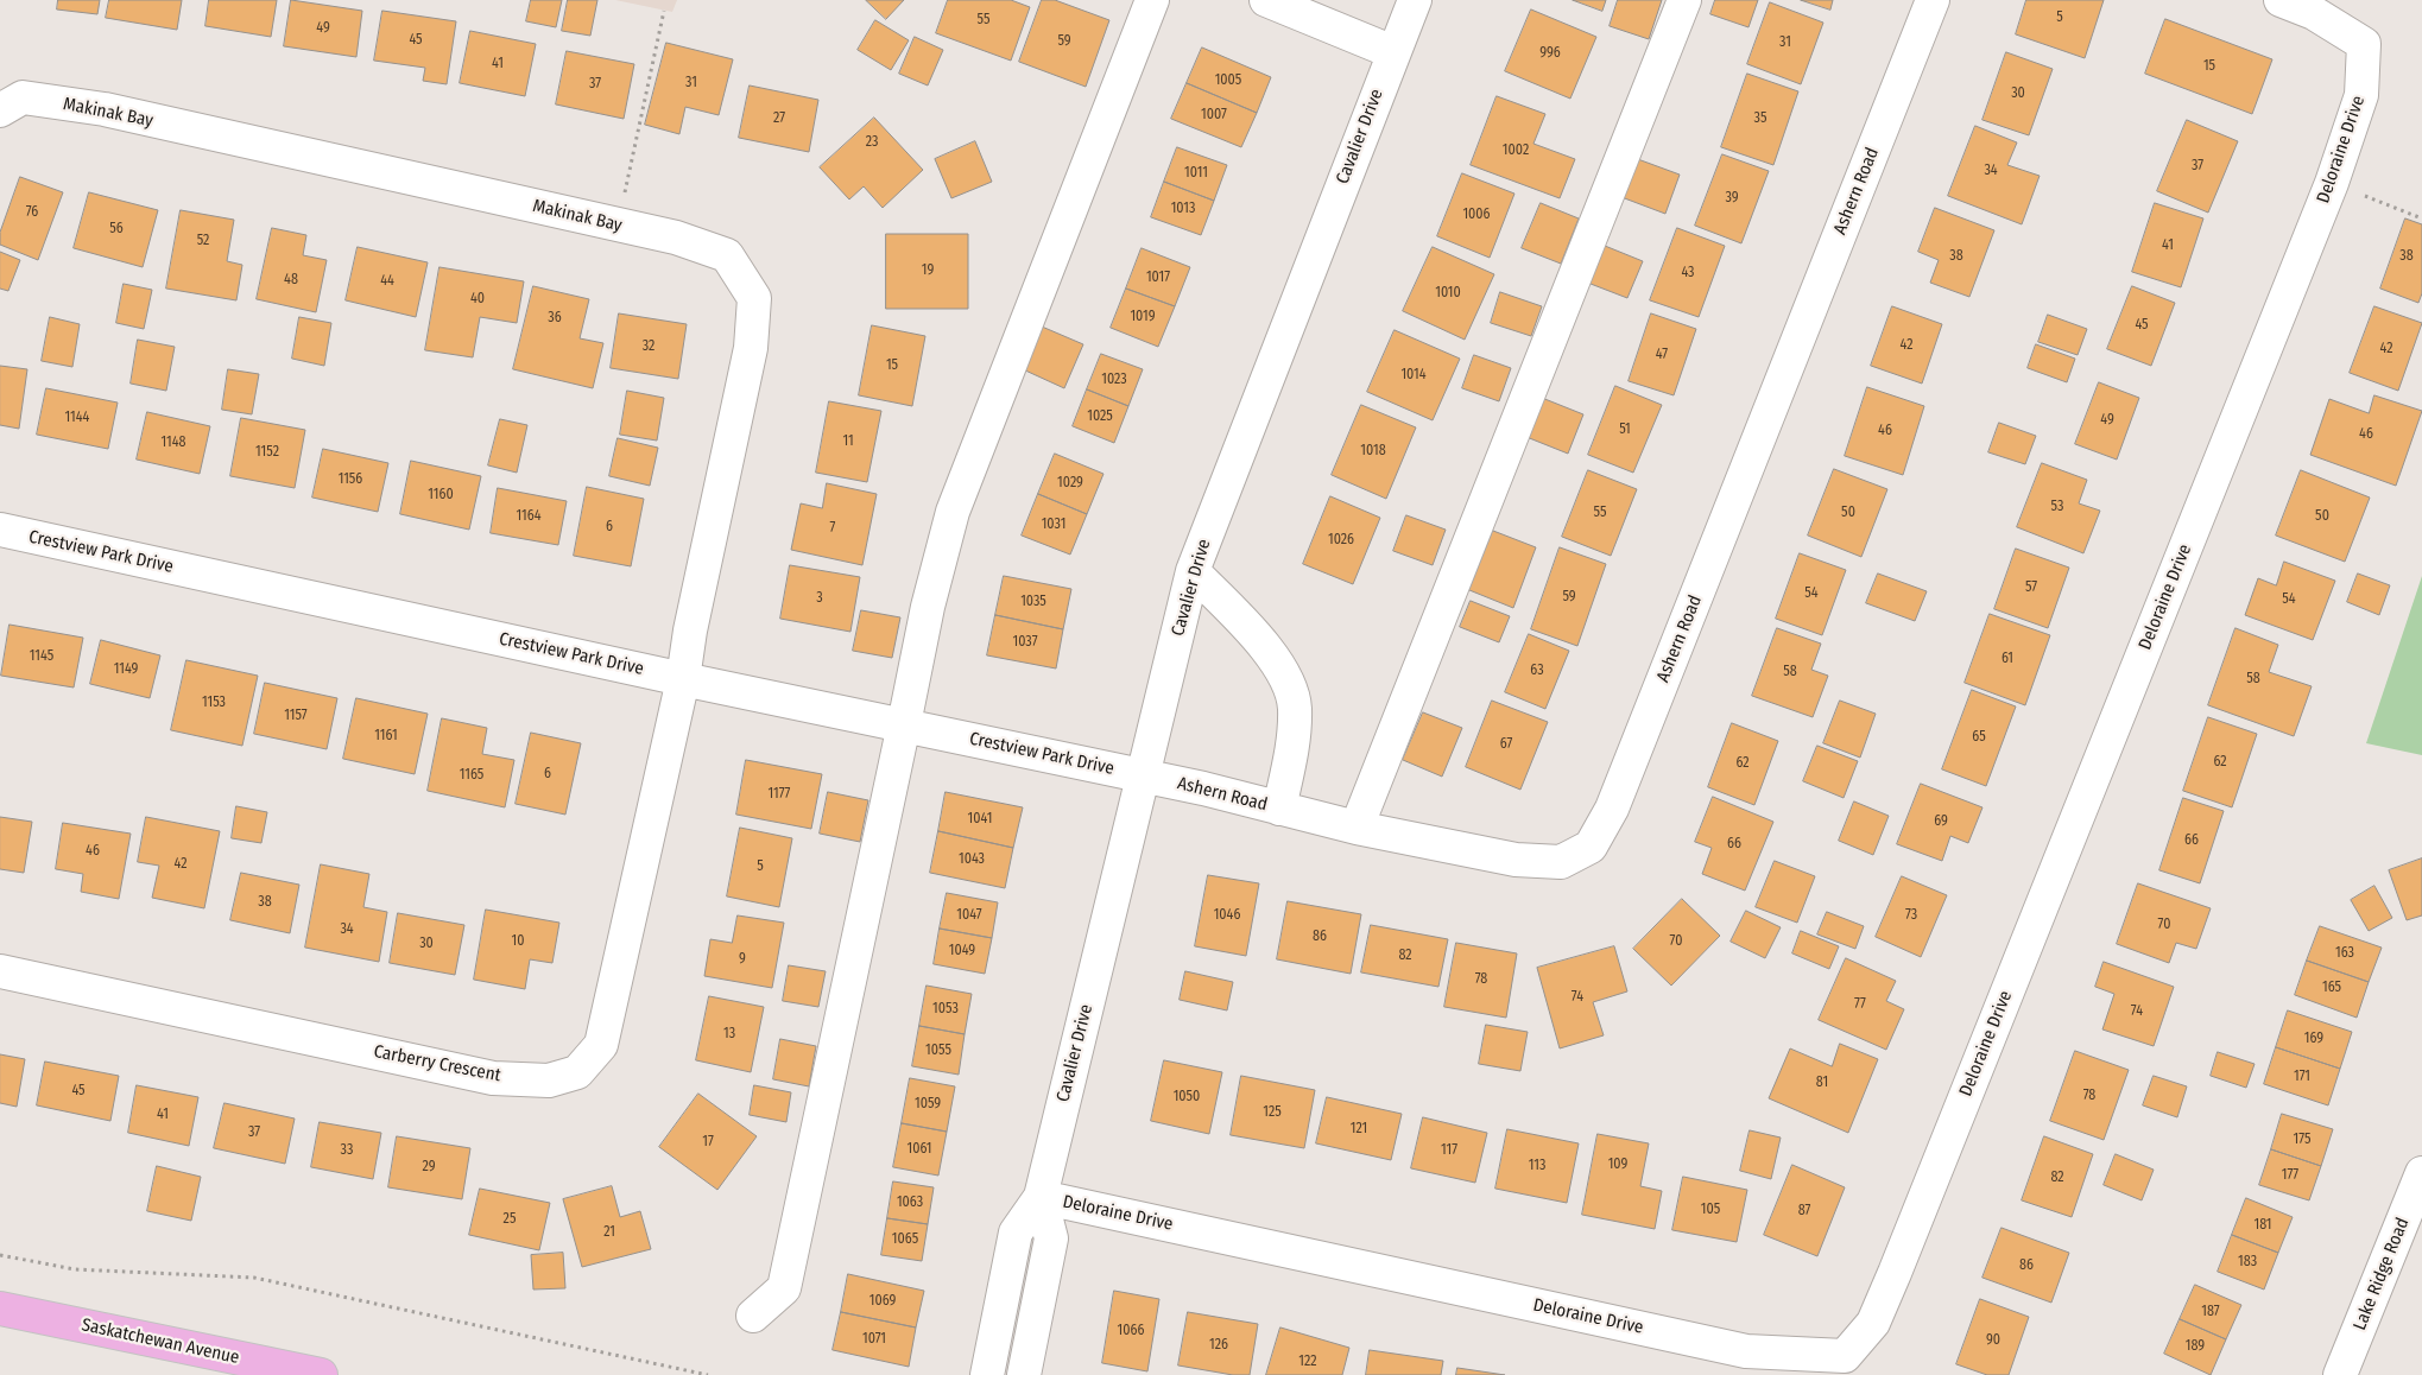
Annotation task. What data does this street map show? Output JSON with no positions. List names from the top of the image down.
{
  "streets": {
    "main road": ["Saskatchewan Avenue"],
    "street": [
      "Makinak Bay",
      "Cavalier Drive",
      "Deloraine Drive",
      "Ashern Road",
      "Crestview Park Drive",
      "Carberry Crescent",
      "Lake Ridge Road"
    ]
  },
  "crossings": [
    ["Makinak Bay", "Crestview Park Drive"],
    ["Makinak Bay", "Carberry Crescent"],
    ["Cavalier Drive", "Deloraine Drive"],
    ["Cavalier Drive", "Ashern Road"],
    ["Cavalier Drive", "Crestview Park Drive"],
    ["Ashern Road", "Crestview Park Drive"],
    ["Crestview Park Drive", "Carberry Crescent"]
  ],
  "house_numbers": [
    "5",
    "55",
    "49",
    "45",
    "59",
    "31",
    "996",
    "41",
    "15",
    "1005",
    "31",
    "37",
    "30",
    "1007",
    "27",
    "35",
    "23",
    "1002",
    "37",
    "34",
    "1011",
    "39",
    "1013",
    "76",
    "1006",
    "56",
    "52",
    "41",
    "38",
    "38",
    "19",
    "43",
    "1017",
    "48",
    "44",
    "1010",
    "40",
    "1019",
    "36",
    "45",
    "42",
    "32",
    "42",
    "47",
    "15",
    "1014",
    "1023",
    "1025",
    "1144",
    "49",
    "51",
    "46",
    "46",
    "11",
    "1148",
    "1018",
    "1152",
    "1156",
    "1029",
    "1160",
    "53",
    "55",
    "50",
    "1164",
    "50",
    "1031",
    "6",
    "7",
    "1026",
    "57",
    "54",
    "59",
    "3",
    "54",
    "1035",
    "1037",
    "1145",
    "61",
    "1149",
    "63",
    "58",
    "58",
    "1153",
    "1157",
    "1161",
    "65",
    "67",
    "62",
    "62",
    "6",
    "1165",
    "1177",
    "1041",
    "69",
    "66",
    "66",
    "46",
    "1043",
    "42",
    "5",
    "38",
    "1047",
    "1046",
    "73",
    "70",
    "34",
    "86",
    "10",
    "70",
    "30",
    "1049",
    "163",
    "82",
    "9",
    "78",
    "165",
    "74",
    "77",
    "1053",
    "74",
    "13",
    "169",
    "1055",
    "171",
    "81",
    "45",
    "78",
    "1050",
    "1059",
    "125",
    "41",
    "121",
    "37",
    "175",
    "17",
    "1061",
    "33",
    "117",
    "109",
    "113",
    "29",
    "177",
    "82",
    "1063",
    "105",
    "87",
    "25",
    "181",
    "21",
    "1065",
    "183",
    "86",
    "1069",
    "187",
    "1066",
    "1071",
    "90",
    "126",
    "189",
    "122"
  ]
}
